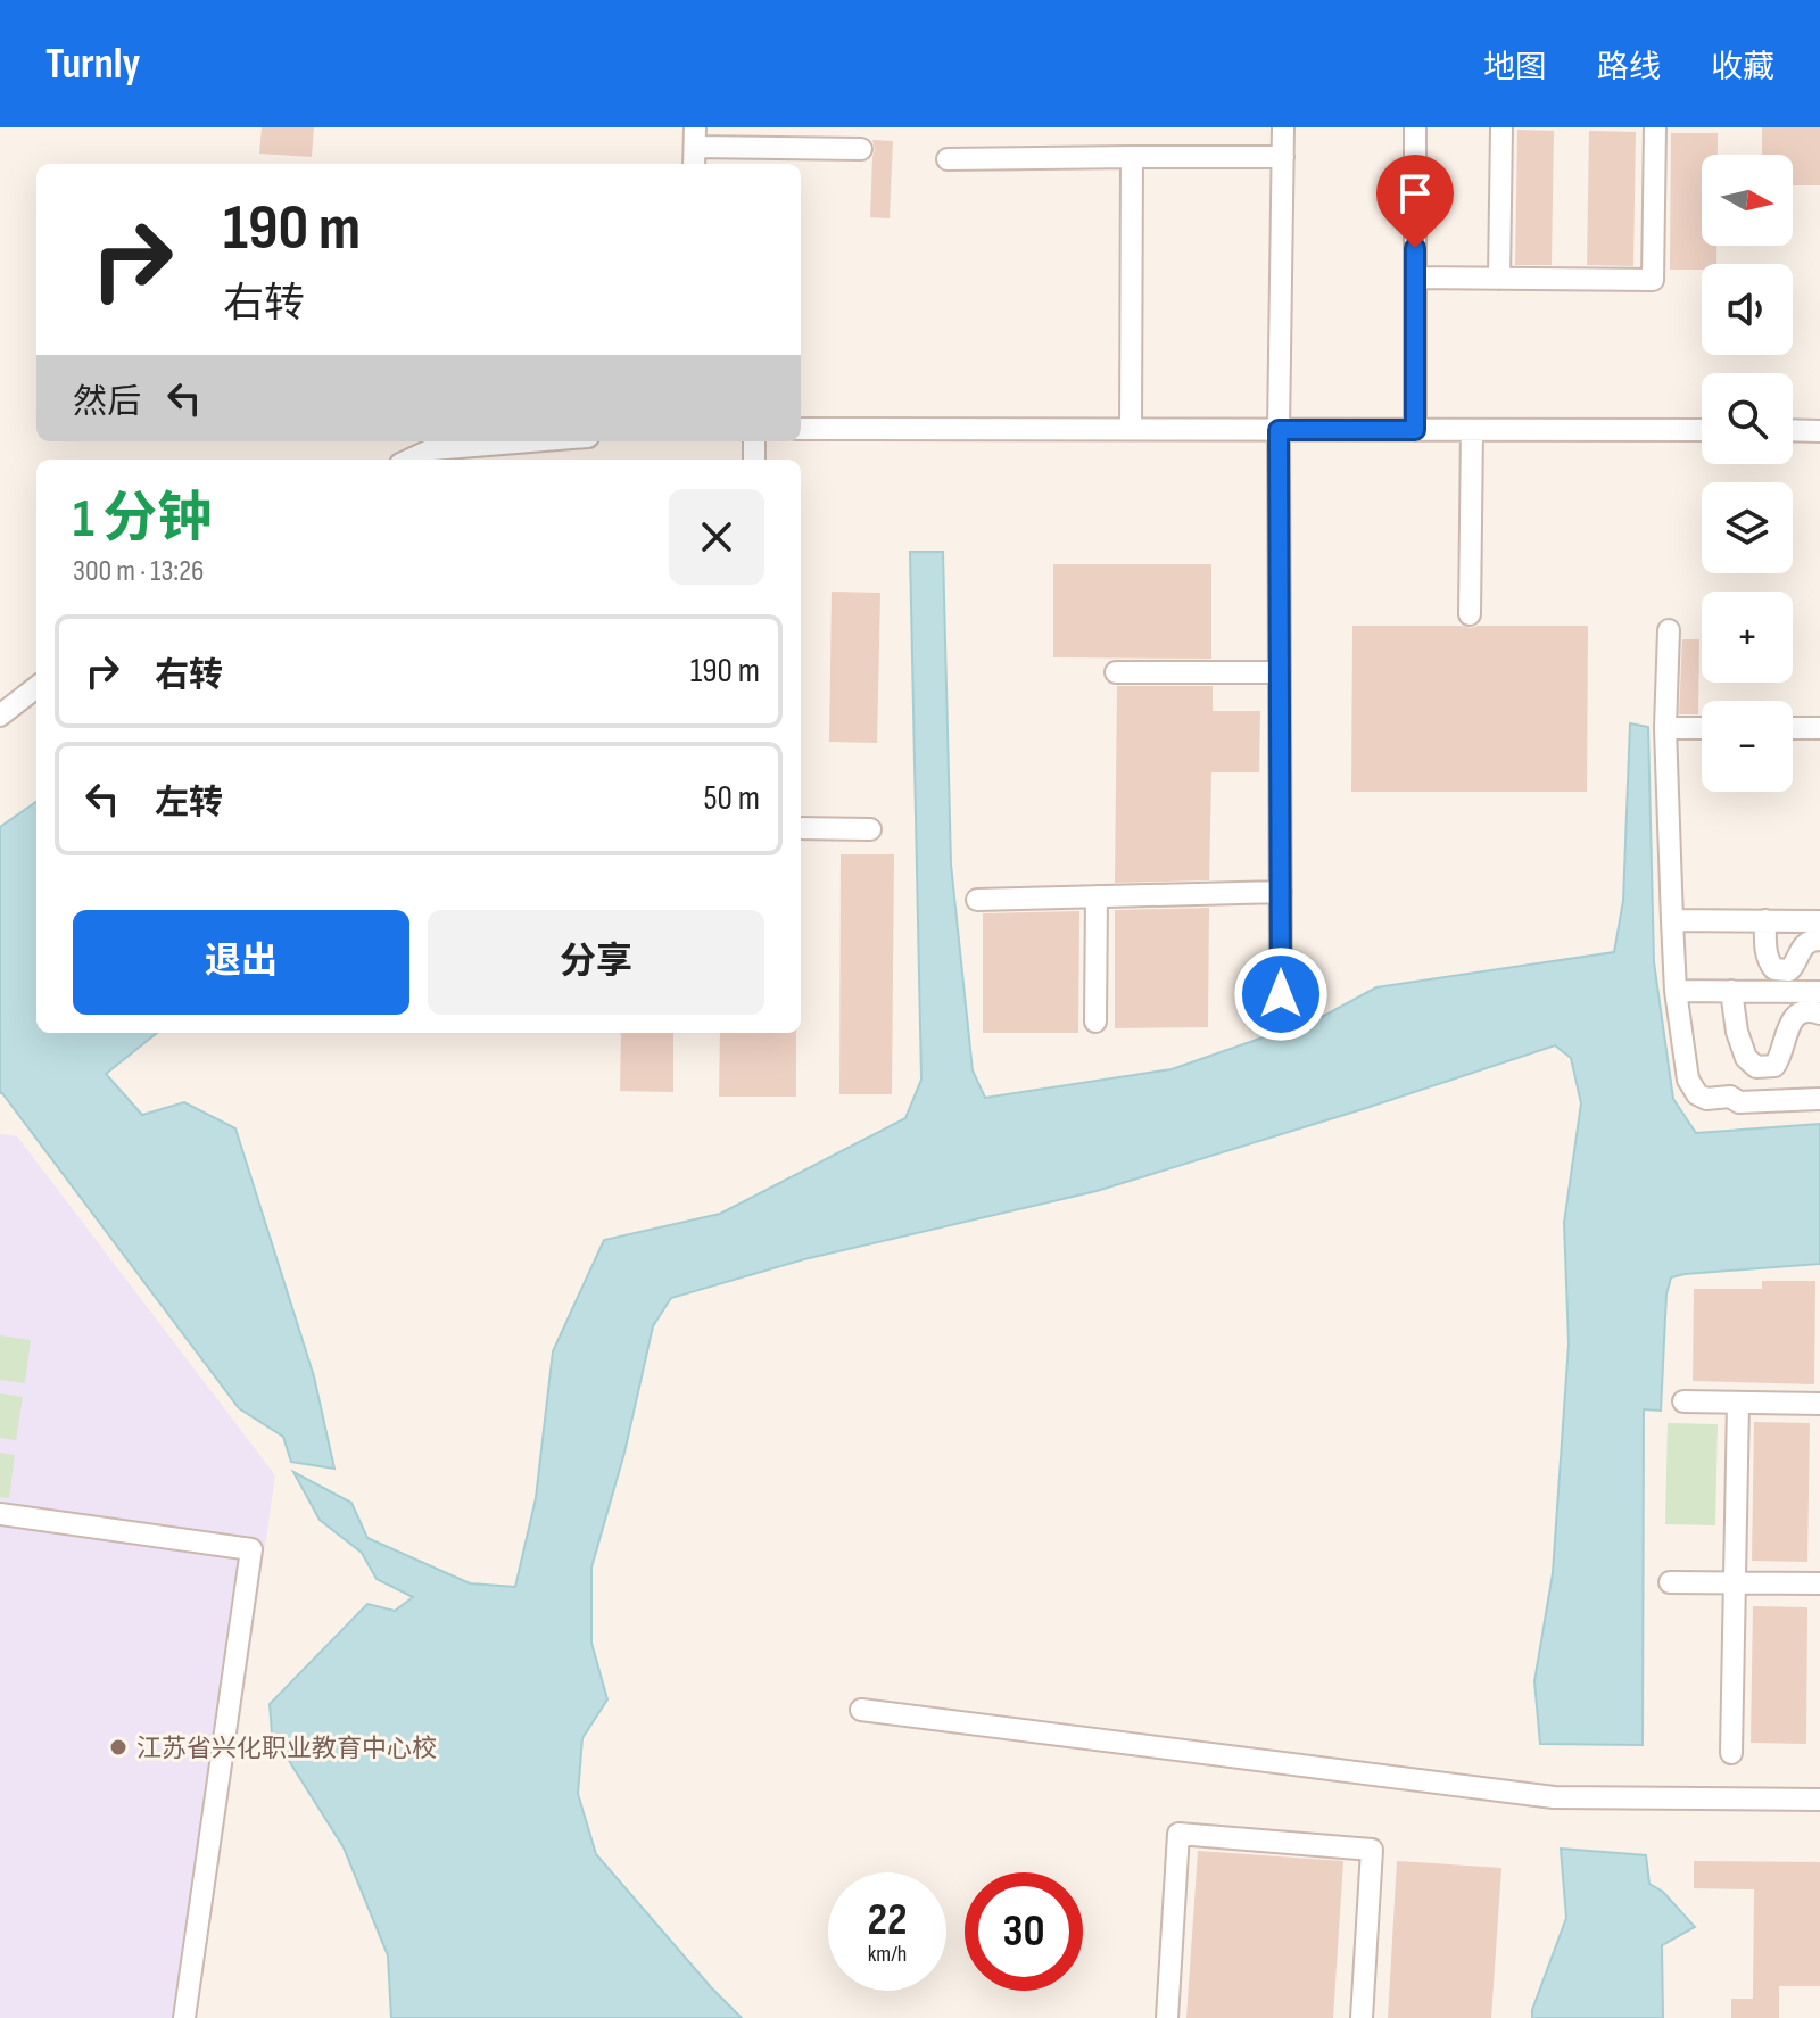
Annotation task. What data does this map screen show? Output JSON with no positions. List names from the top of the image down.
{
  "places": ["江苏省兴化职业教育中心校"],
  "north": "right",
  "page": {
    "header": "Turnly",
    "nav": ["地图", "路线", "收藏"],
    "map_buttons": ["+", "−"],
    "turn": ["190 m", "右转"],
    "then": "然后",
    "heading": ["1 分钟", "300 m · 13:26"],
    "list": [
      {
        "name": "右转",
        "value": "190 m"
      },
      {
        "name": "左转",
        "value": "50 m"
      }
    ],
    "buttons": ["退出", "分享"],
    "speed": "22 km/h",
    "limit": "30"
  }
}
